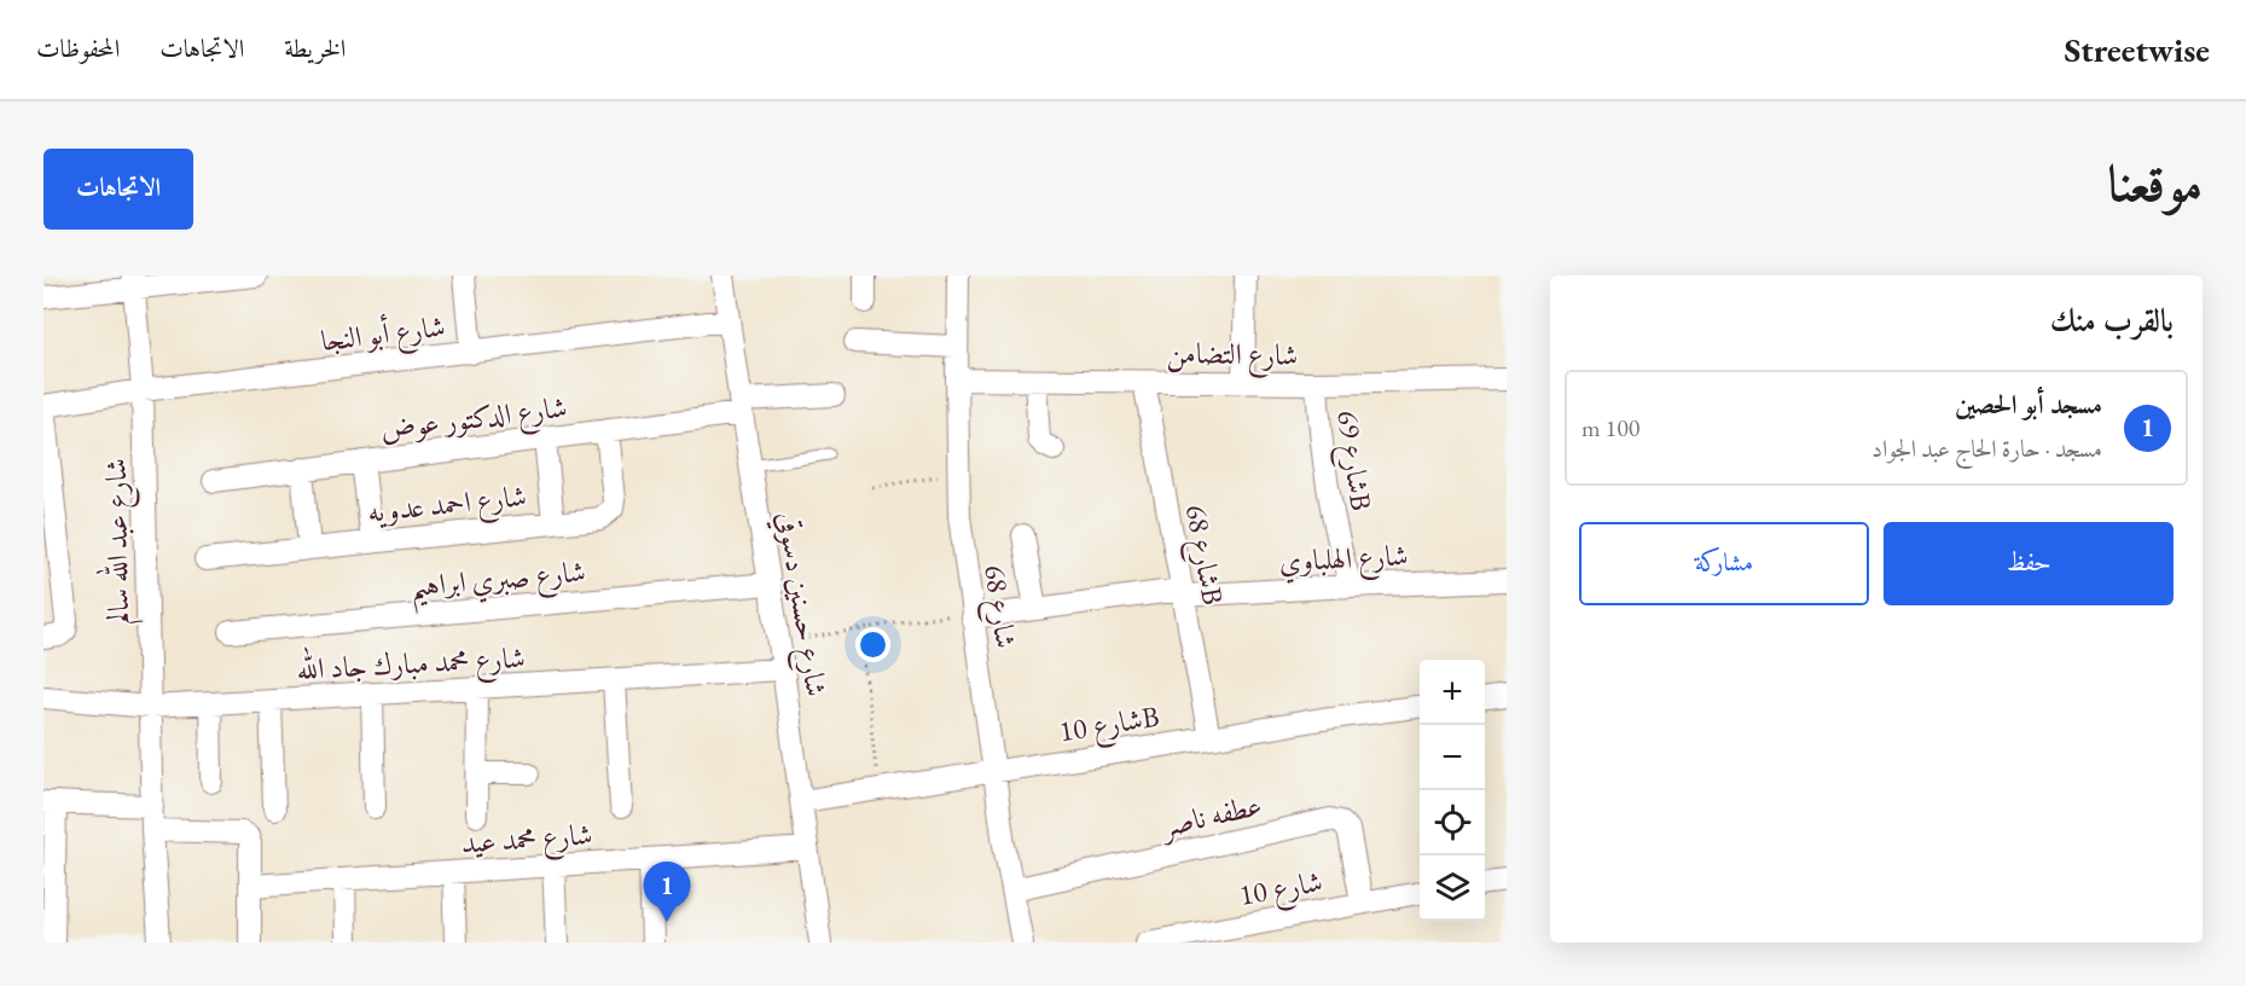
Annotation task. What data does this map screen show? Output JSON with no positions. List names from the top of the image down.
{
  "streets": {
    "street": [
      "شارع أبو النجا",
      "شارع التضامن",
      "شارع الدكتور عوض",
      "شارع 69B",
      "شارع احمد عدويه",
      "شارع عبد الله سالم",
      "شارع 68B",
      "شارع الهلباوي",
      "شارع صبري ابراهيم",
      "شارع حسنين دسوقي",
      "شارع 68",
      "شارع محمد مبارك جاد الله",
      "شارع 10B",
      "عطفه ناصر",
      "شارع محمد عيد",
      "شارع 10"
    ]
  },
  "crossings": [
    ["شارع أبو النجا", "شارع عبد الله سالم"],
    ["شارع أبو النجا", "شارع حسنين دسوقي"],
    ["شارع التضامن", "شارع 69B"],
    ["شارع التضامن", "شارع 68B"],
    ["شارع التضامن", "شارع 68"],
    ["شارع الدكتور عوض", "شارع احمد عدويه"],
    ["شارع الدكتور عوض", "شارع حسنين دسوقي"],
    ["شارع 69B", "شارع الهلباوي"],
    ["شارع عبد الله سالم", "شارع محمد مبارك جاد الله"],
    ["شارع 68B", "شارع الهلباوي"],
    ["شارع 68B", "شارع 10B"],
    ["شارع الهلباوي", "شارع 68"],
    ["شارع صبري ابراهيم", "شارع حسنين دسوقي"],
    ["شارع حسنين دسوقي", "شارع محمد مبارك جاد الله"],
    ["شارع حسنين دسوقي", "شارع 10B"],
    ["شارع حسنين دسوقي", "شارع محمد عيد"],
    ["شارع 68", "شارع 10B"],
    ["شارع 68", "عطفه ناصر"],
    ["عطفه ناصر", "شارع 10"]
  ],
  "page": {
    "header": "Streetwise",
    "nav": ["الخريطة", "الاتجاهات", "المحفوظات"],
    "title": "موقعنا",
    "buttons": [
      "الاتجاهات",
      ["حفظ", "مشاركة"]
    ],
    "heading": "بالقرب منك",
    "list": [
      {
        "mark": "1",
        "name": "مسجد أبو الحصين",
        "note": "مسجد · حارة الحاج عبد الجواد",
        "value": "100 m"
      }
    ],
    "map_buttons": ["+", "−"],
    "pins": "1"
  }
}
